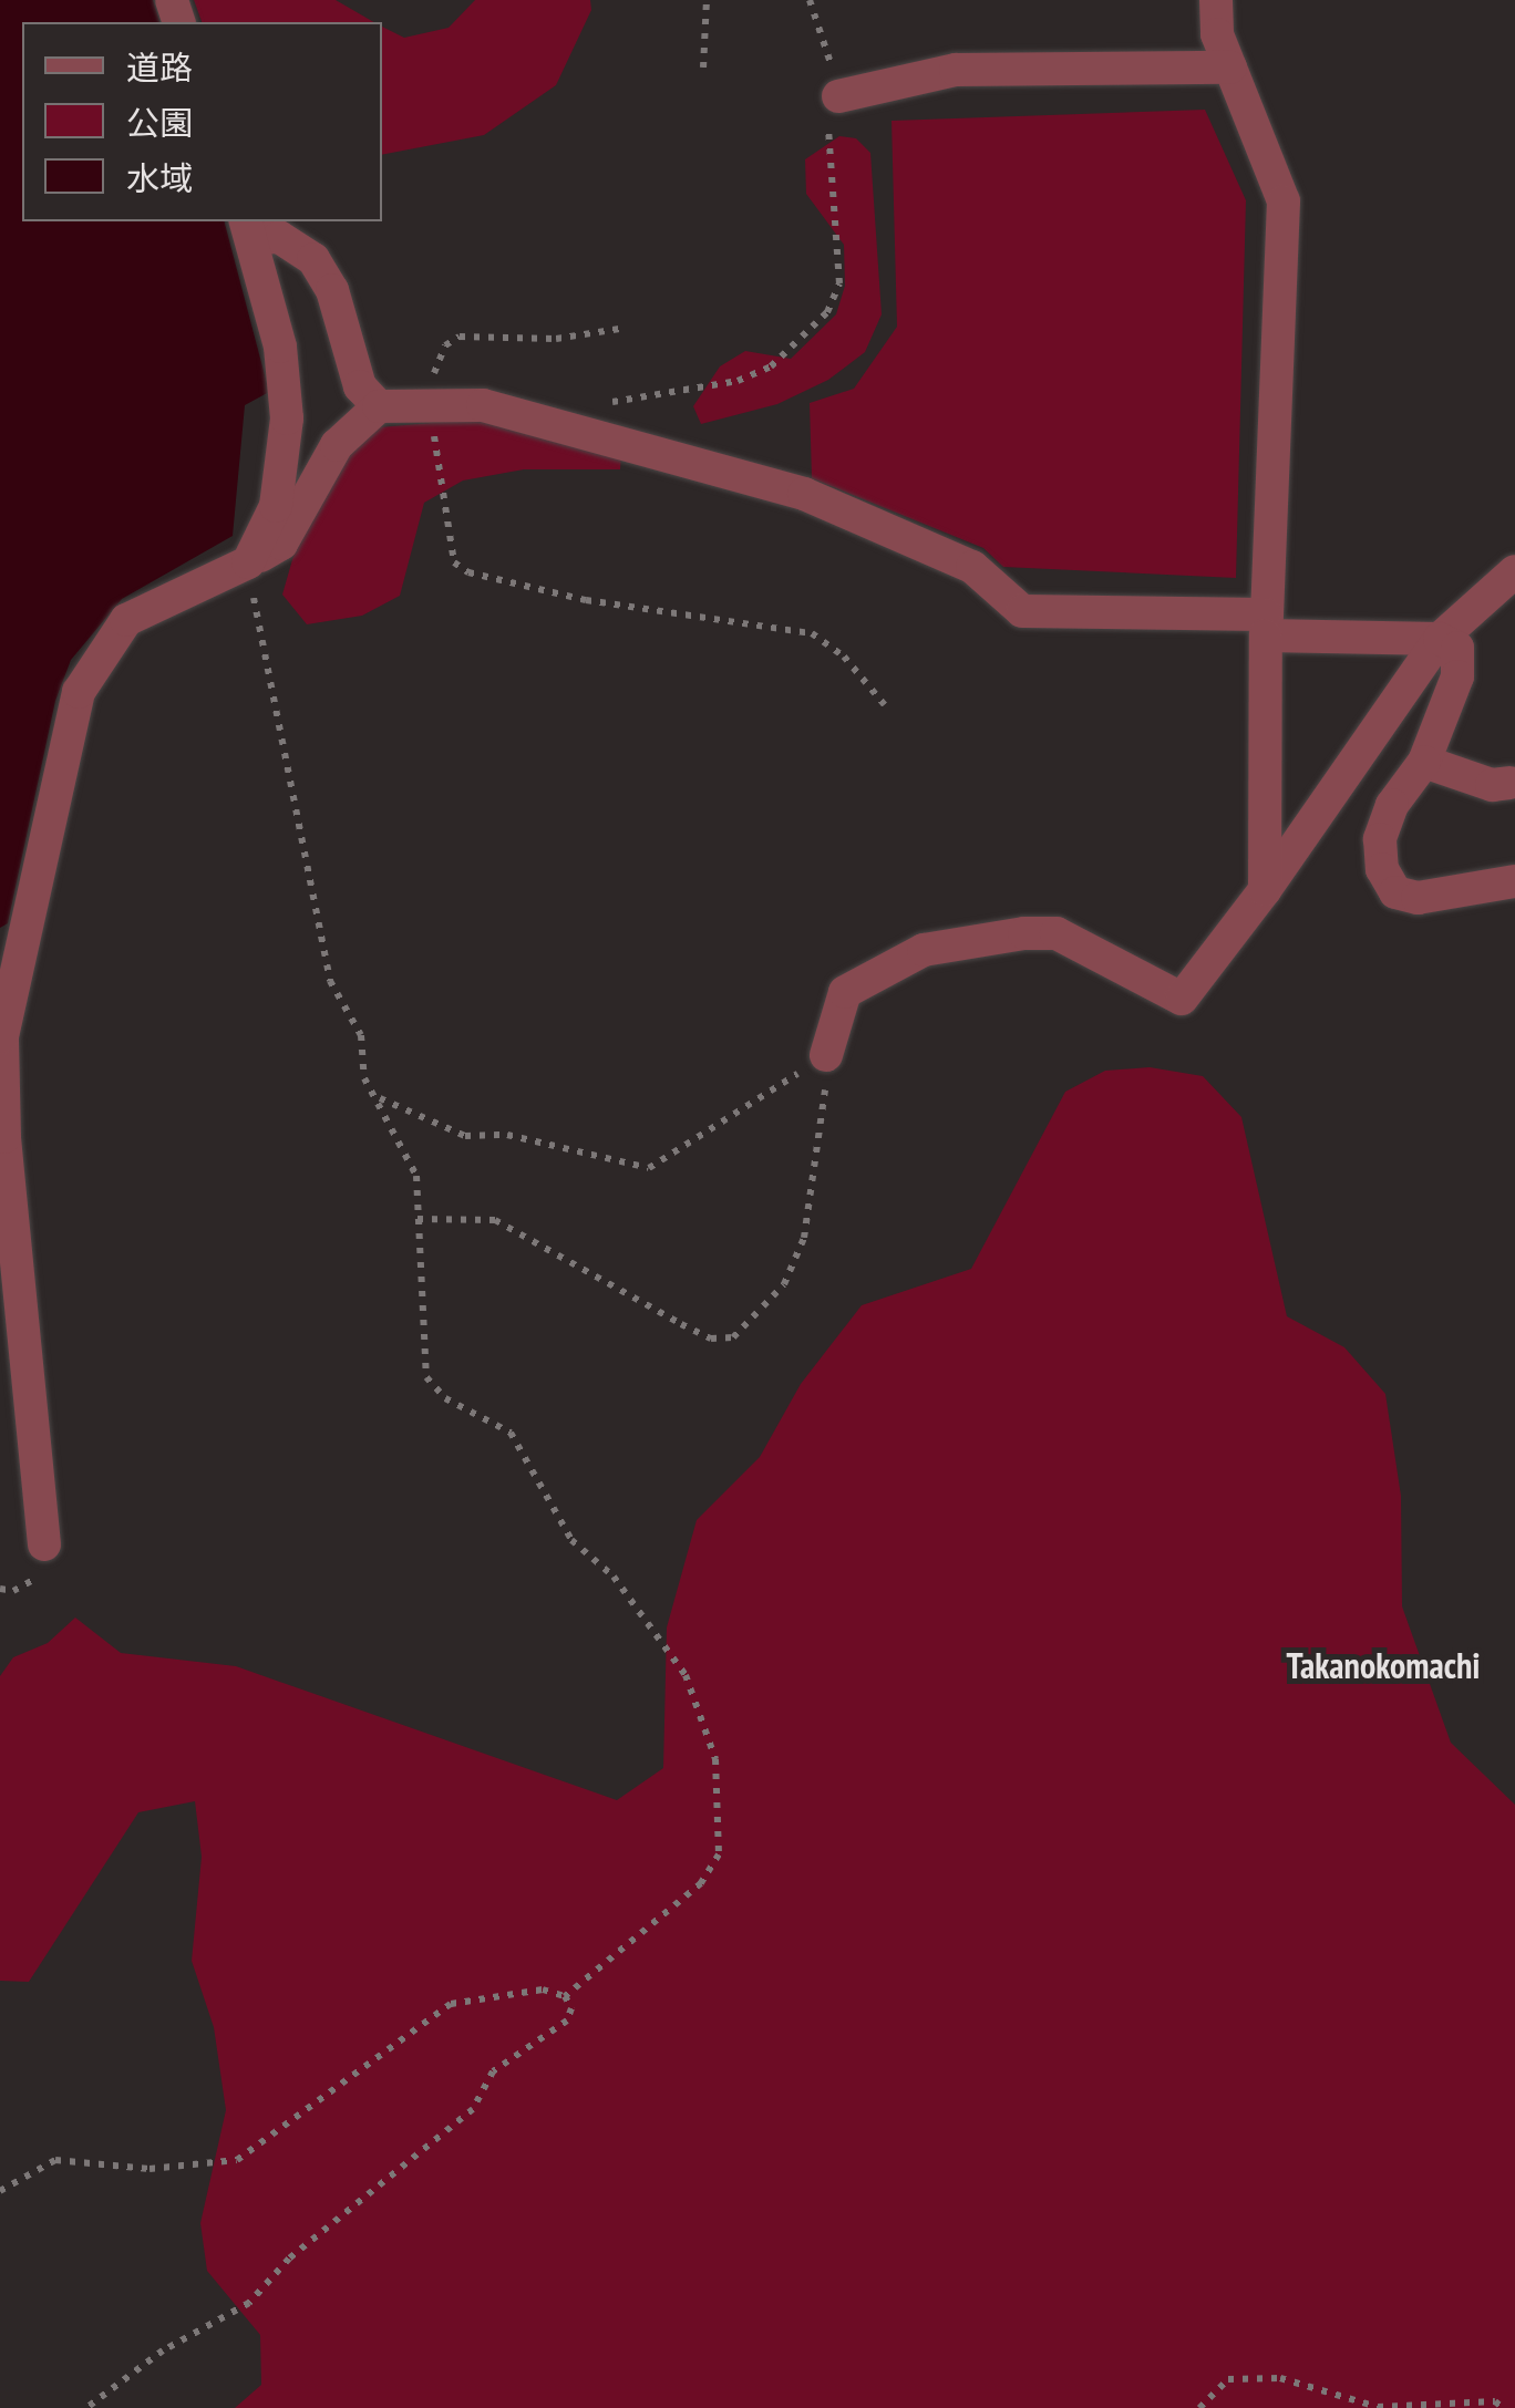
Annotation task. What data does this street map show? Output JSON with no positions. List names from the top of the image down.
{
  "districts": ["Takanokomachi"],
  "legend": ["道路", "公園", "水域"]
}
